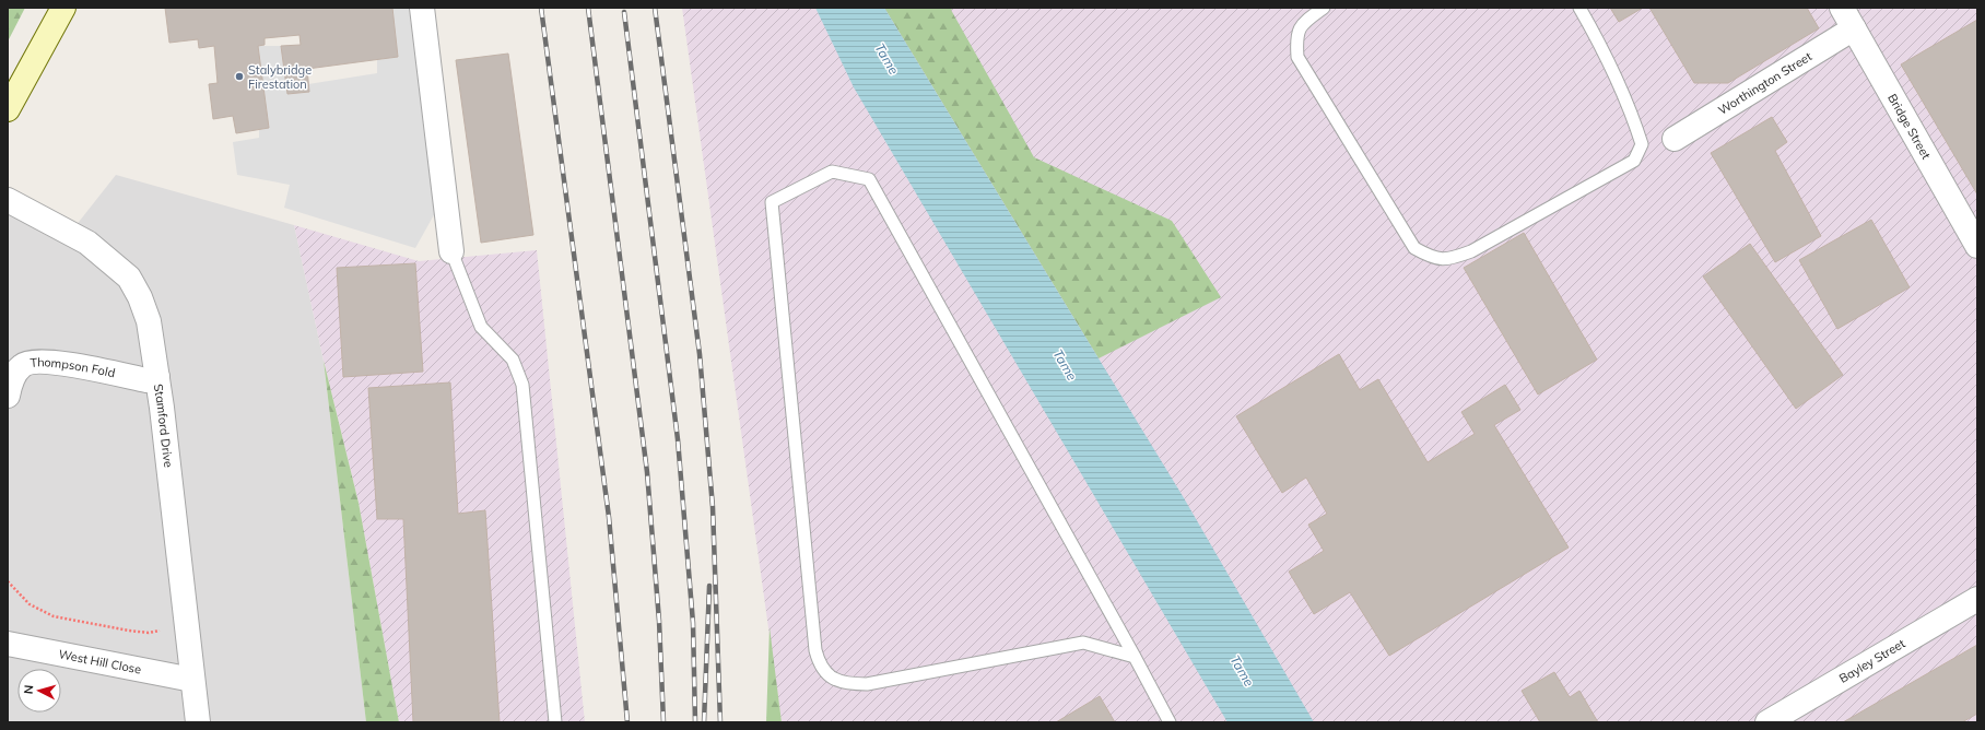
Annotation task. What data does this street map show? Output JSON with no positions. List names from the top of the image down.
{
  "streets": {
    "street": [
      "Worthington Street",
      "Bridge Street",
      "Thompson Fold",
      "Stamford Drive",
      "Bayley Street",
      "West Hill Close"
    ]
  },
  "crossings": [
    ["Worthington Street", "Bridge Street"],
    ["Thompson Fold", "Stamford Drive"],
    ["Stamford Drive", "West Hill Close"]
  ],
  "water": ["Tame"],
  "places": ["Stalybridge Firestation"],
  "north": "left"
}
